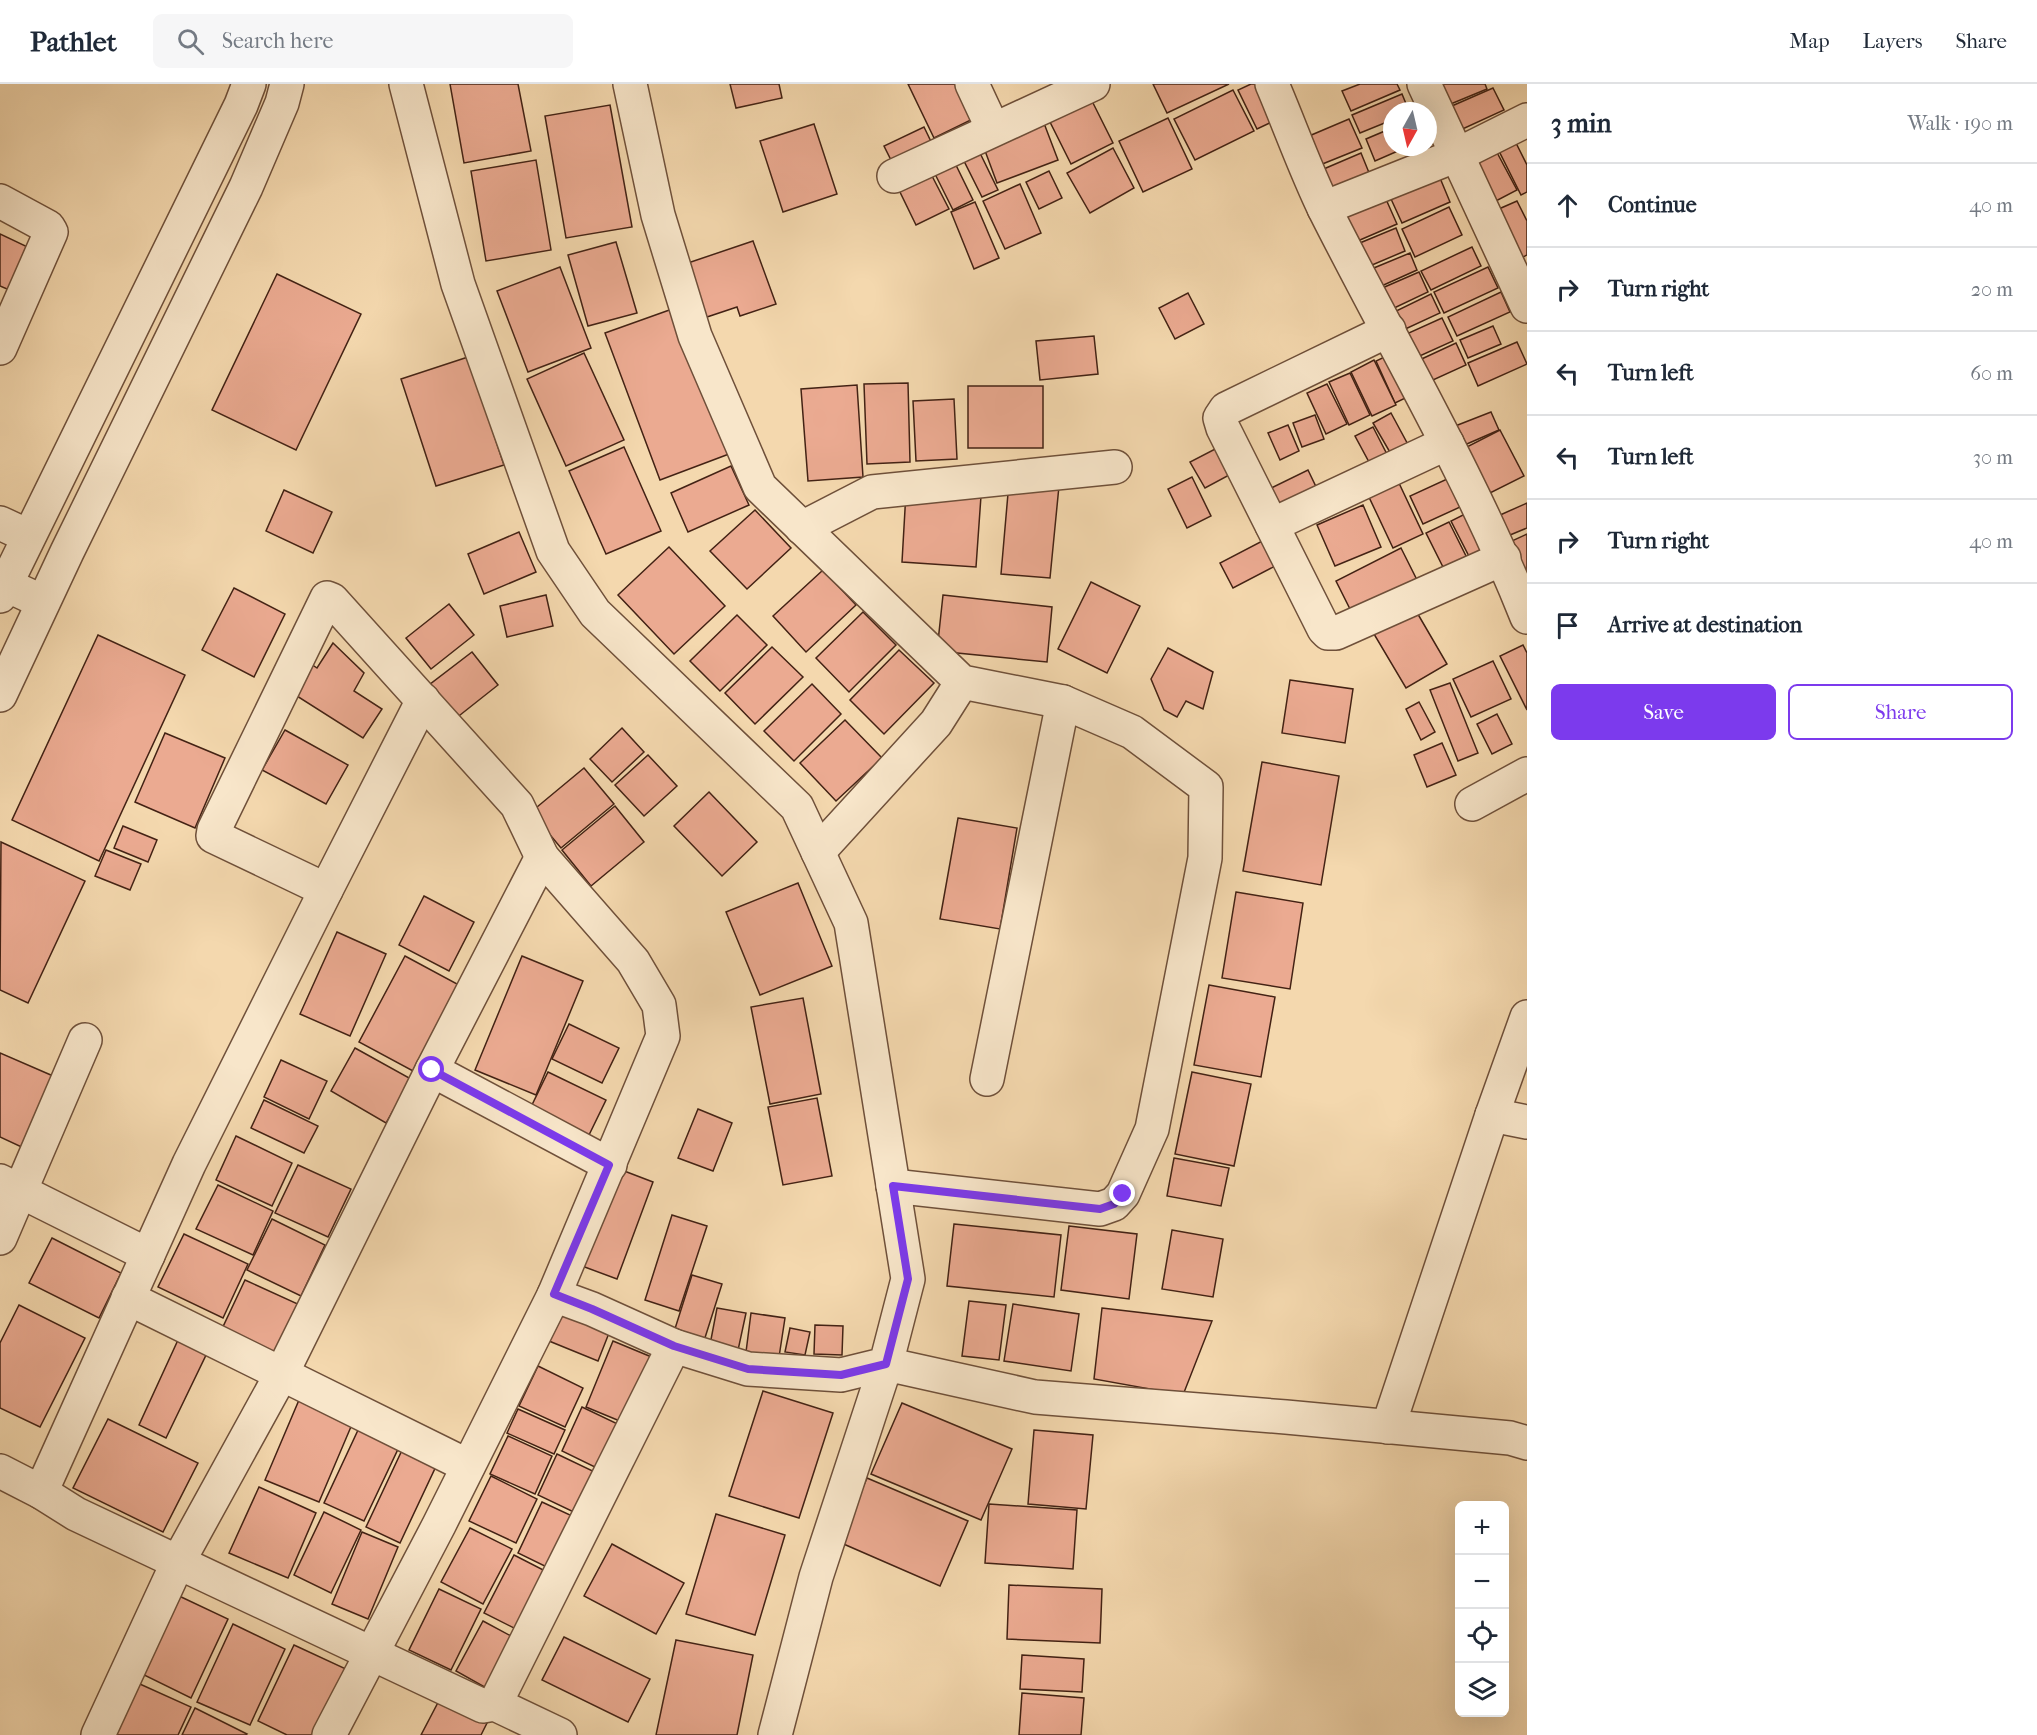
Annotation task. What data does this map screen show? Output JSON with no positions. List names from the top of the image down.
{
  "north": "bottom",
  "page": {
    "header": "Pathlet",
    "search": "Search here",
    "nav": ["Map", "Layers", "Share"],
    "heading": ["3 min", "Walk · 190 m"],
    "list": [
      ["Continue", "40 m"],
      ["Turn right", "20 m"],
      ["Turn left", "60 m"],
      ["Turn left", "30 m"],
      ["Turn right", "40 m"],
      "Arrive at destination"
    ],
    "buttons": ["Save", "Share"],
    "map_buttons": ["+", "−"]
  }
}
